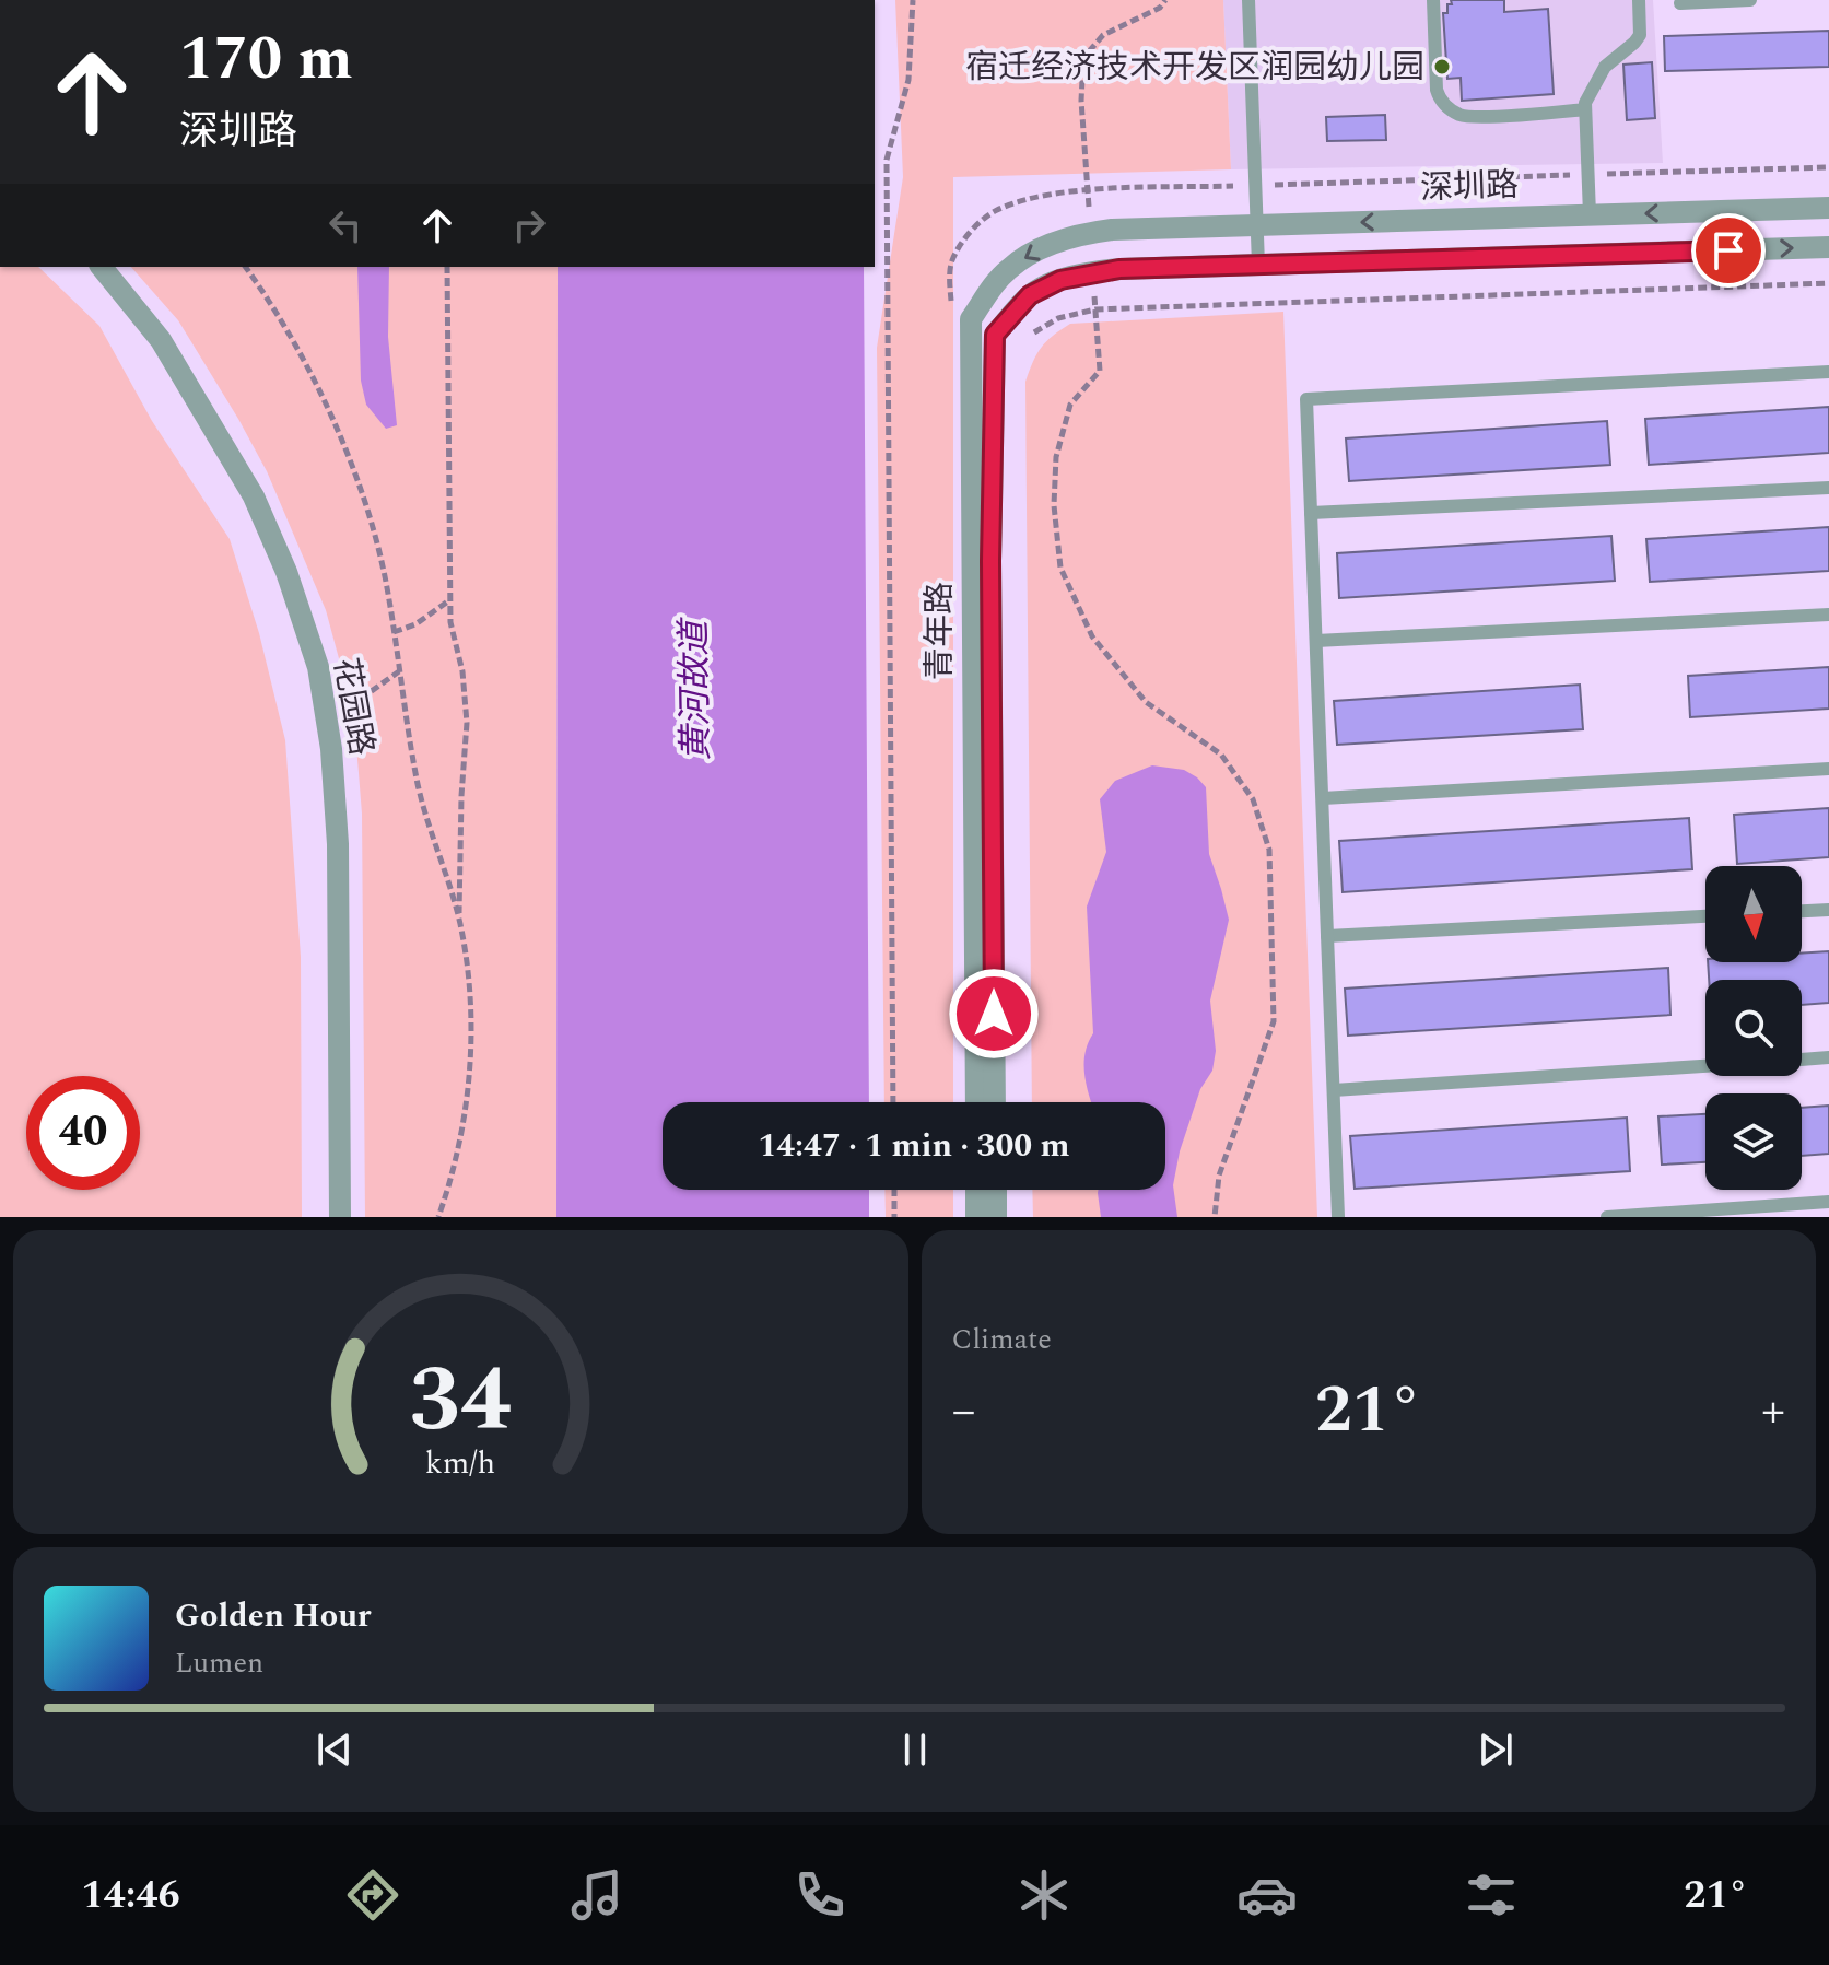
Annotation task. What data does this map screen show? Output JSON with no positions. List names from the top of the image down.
{
  "streets": {
    "street": ["深圳路", "青年路", "花园路"]
  },
  "crossings": [
    ["深圳路", "青年路"]
  ],
  "water": ["黄河故道"],
  "places": ["宿迁经济技术开发区润园幼儿园"],
  "north": "bottom",
  "page": {
    "turn": ["170 m", "深圳路"],
    "limit": "40",
    "trip": "14:47 · 1 min · 300 m",
    "tile": "Climate",
    "heat": ["−", "21°", "+"],
    "song": ["Golden Hour", "Lumen"],
    "tabs": ["14:46", "21°"],
    "gauge": ["34", "km/h"]
  }
}
